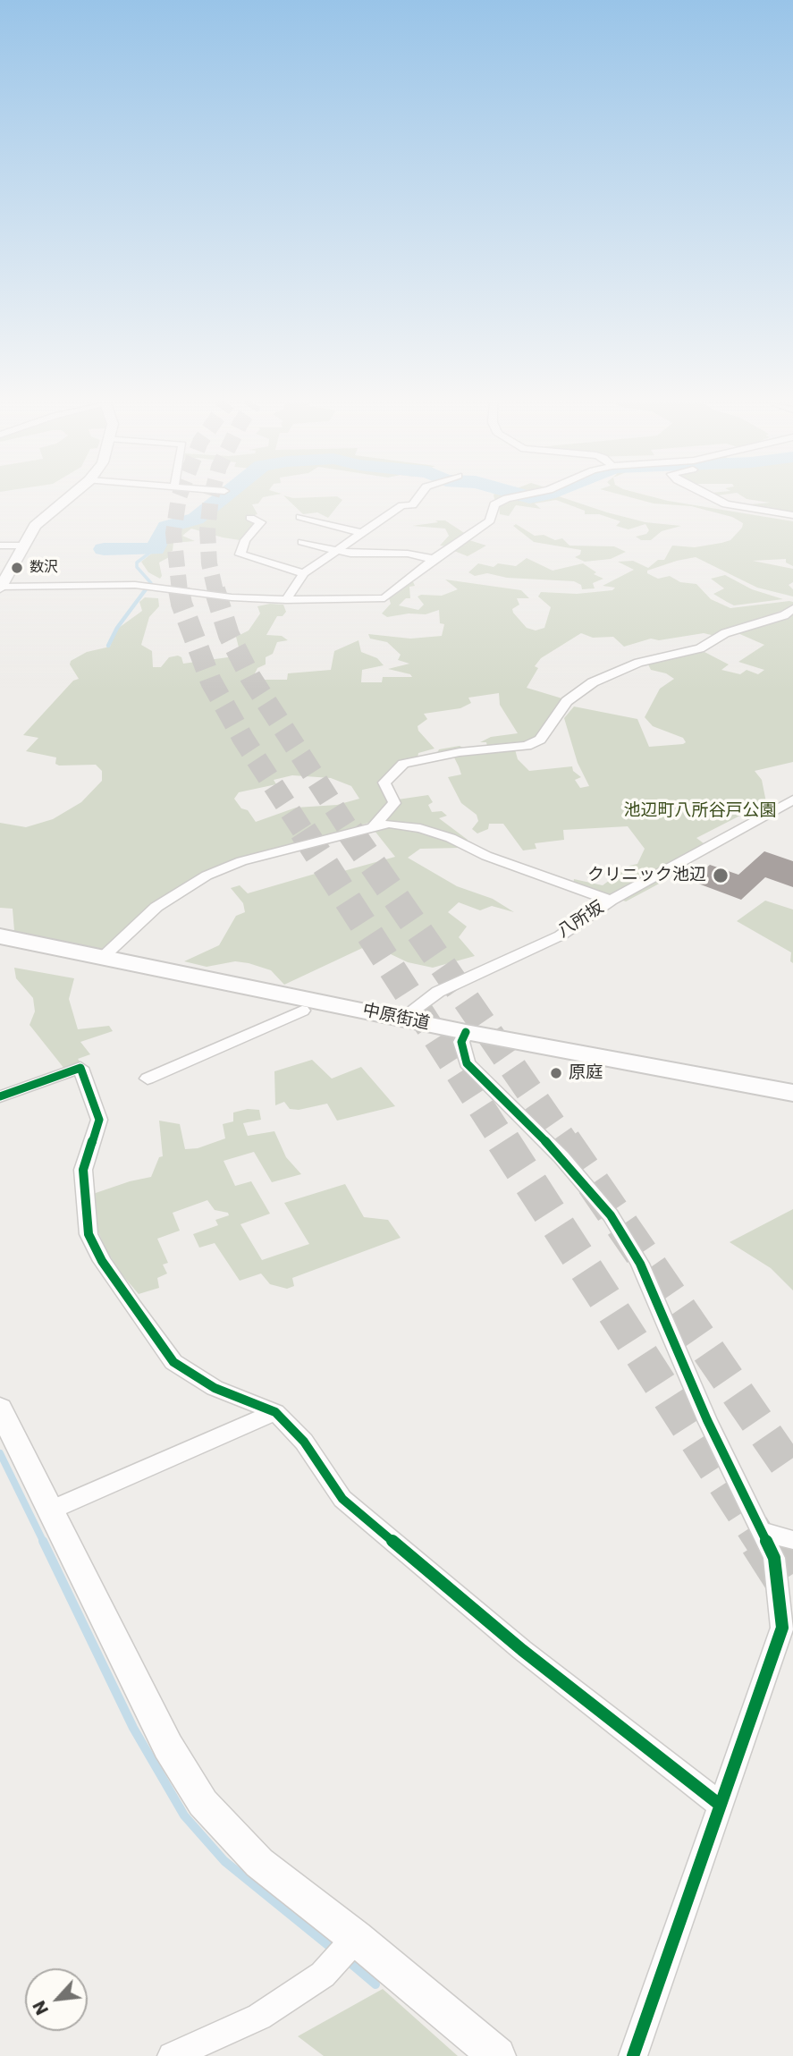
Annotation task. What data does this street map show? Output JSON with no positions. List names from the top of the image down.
{
  "streets": {
    "main road": ["中原街道"],
    "street": ["八所坂"]
  },
  "crossings": [
    ["八所坂", "中原街道"]
  ],
  "parks": ["池辺町八所谷戸公園"],
  "places": ["数沢", "クリニック池辺", "原庭"],
  "north": "bottom left"
}
